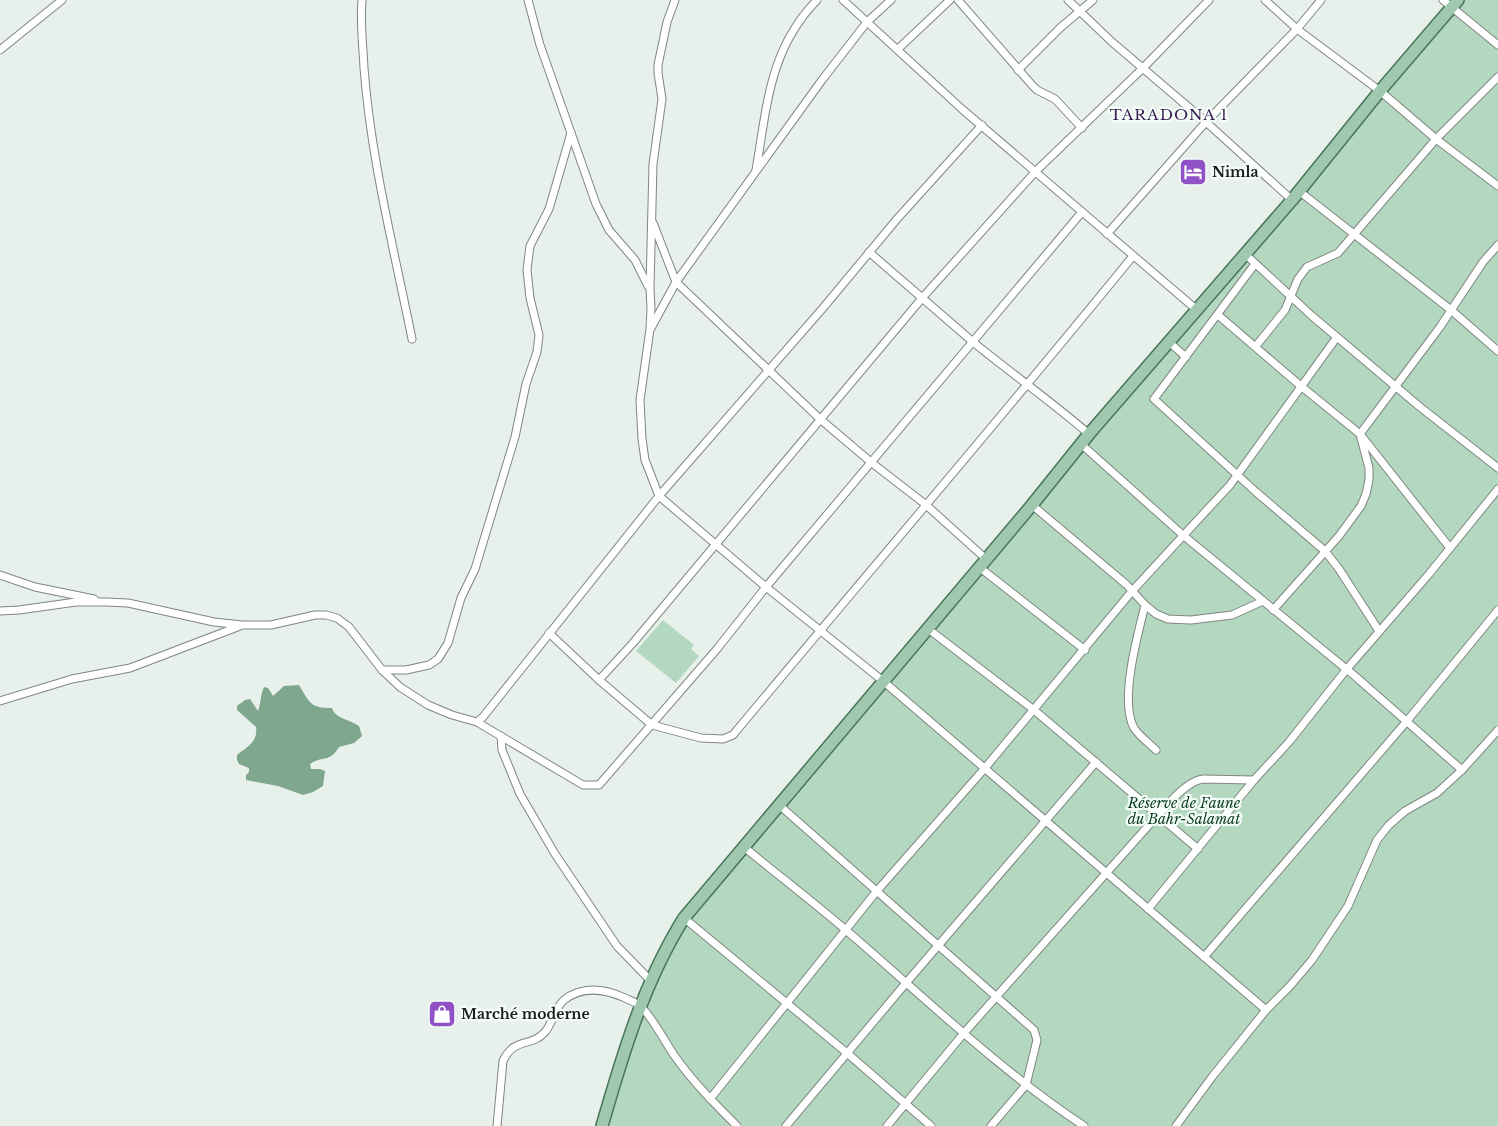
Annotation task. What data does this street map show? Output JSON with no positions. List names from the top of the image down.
{
  "districts": ["TARADONA 1"],
  "parks": ["Réserve de Faune du Bahr-Salamat"],
  "places": {
    "hotel": ["Nimla"],
    "shop": ["Marché moderne"]
  }
}
